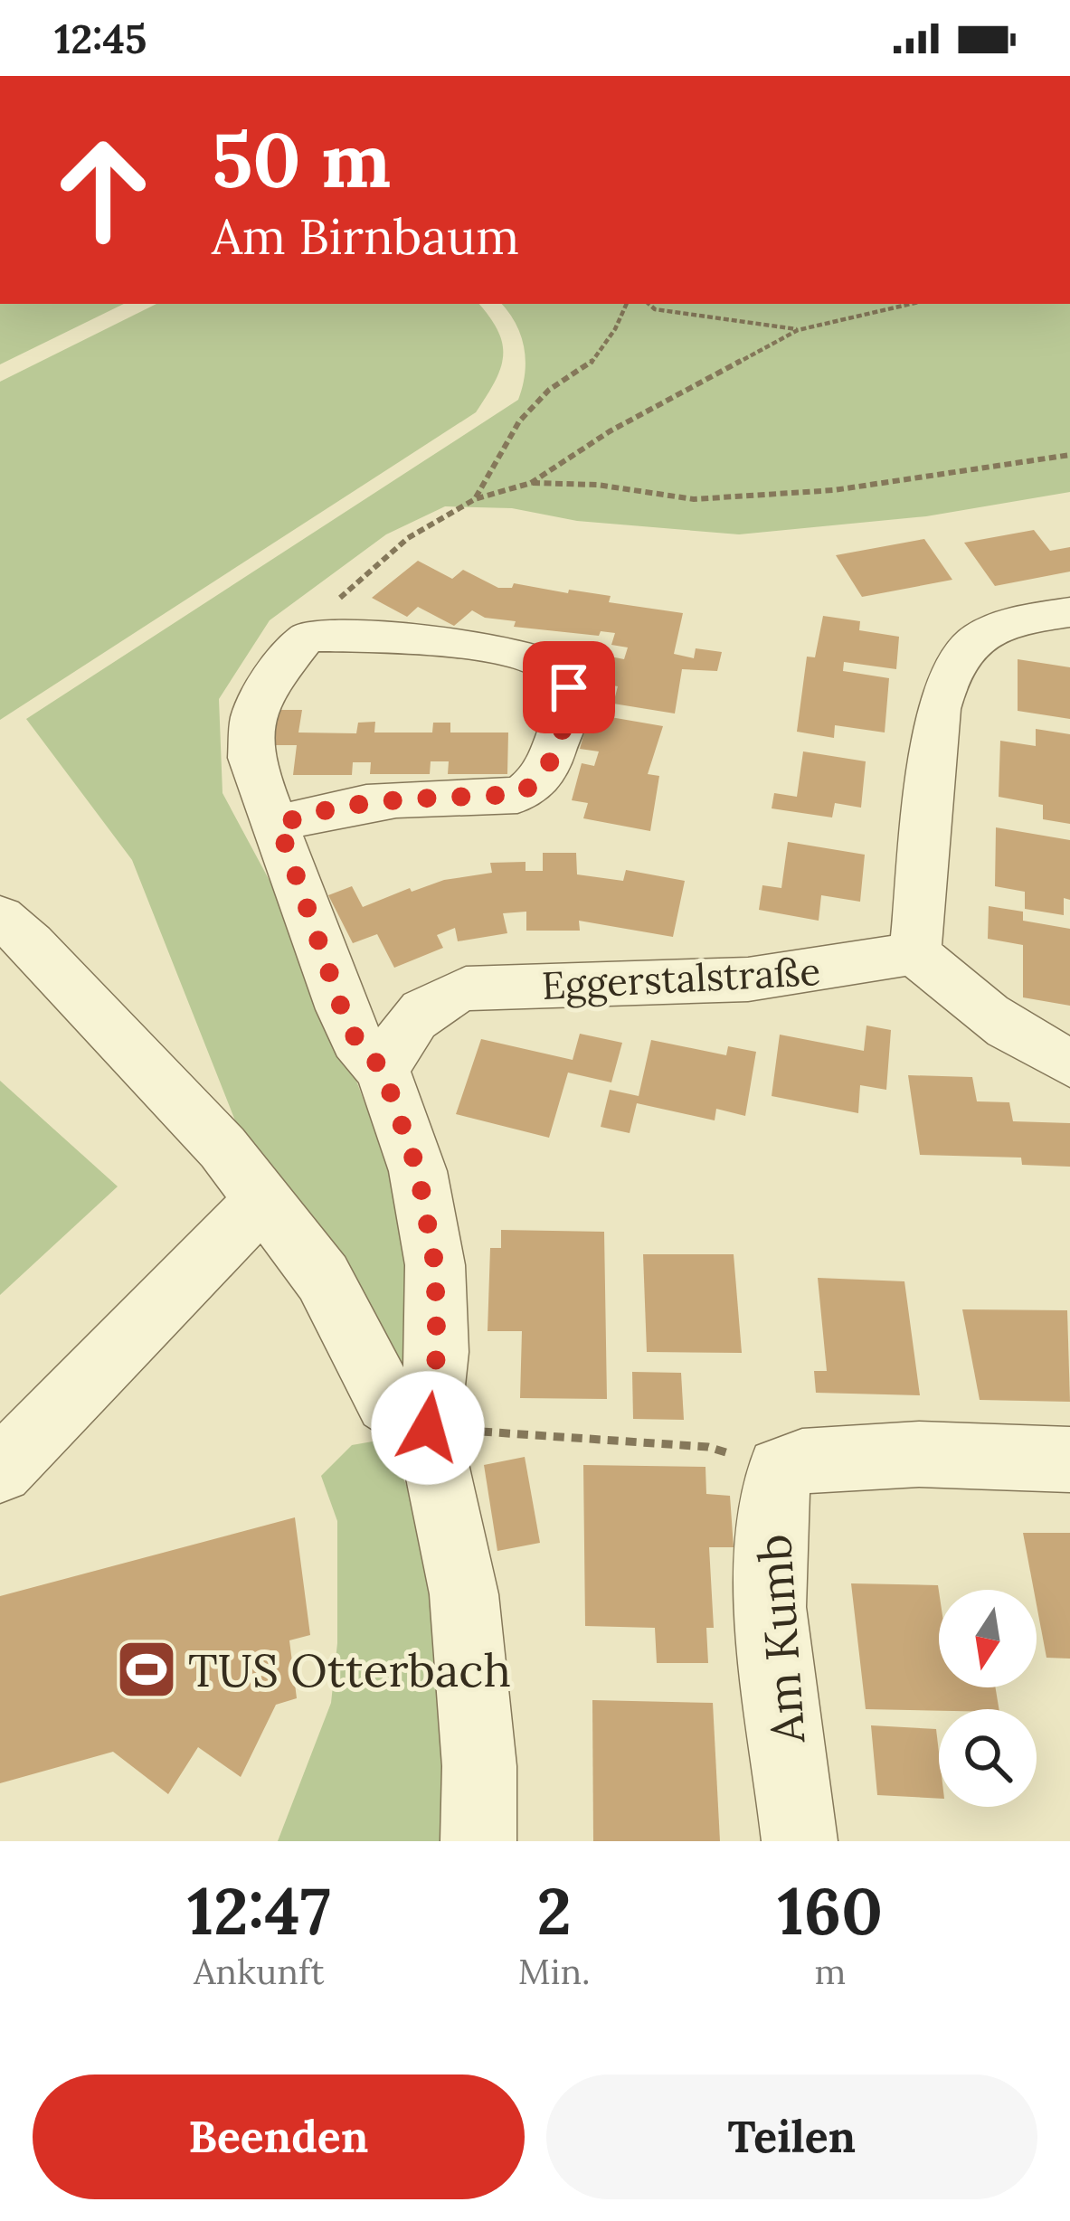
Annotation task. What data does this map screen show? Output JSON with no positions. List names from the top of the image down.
{
  "streets": {
    "street": ["Eggerstalstraße", "Am Kumb"]
  },
  "places": {
    "sports": ["TUS Otterbach"]
  },
  "north": "bottom",
  "page": {
    "status": "12:45",
    "turn": ["50 m", "Am Birnbaum"],
    "eta": [
      "12:47",
      "Ankunft",
      "2",
      "Min.",
      "160",
      "m"
    ],
    "buttons": ["Beenden", "Teilen"]
  }
}
